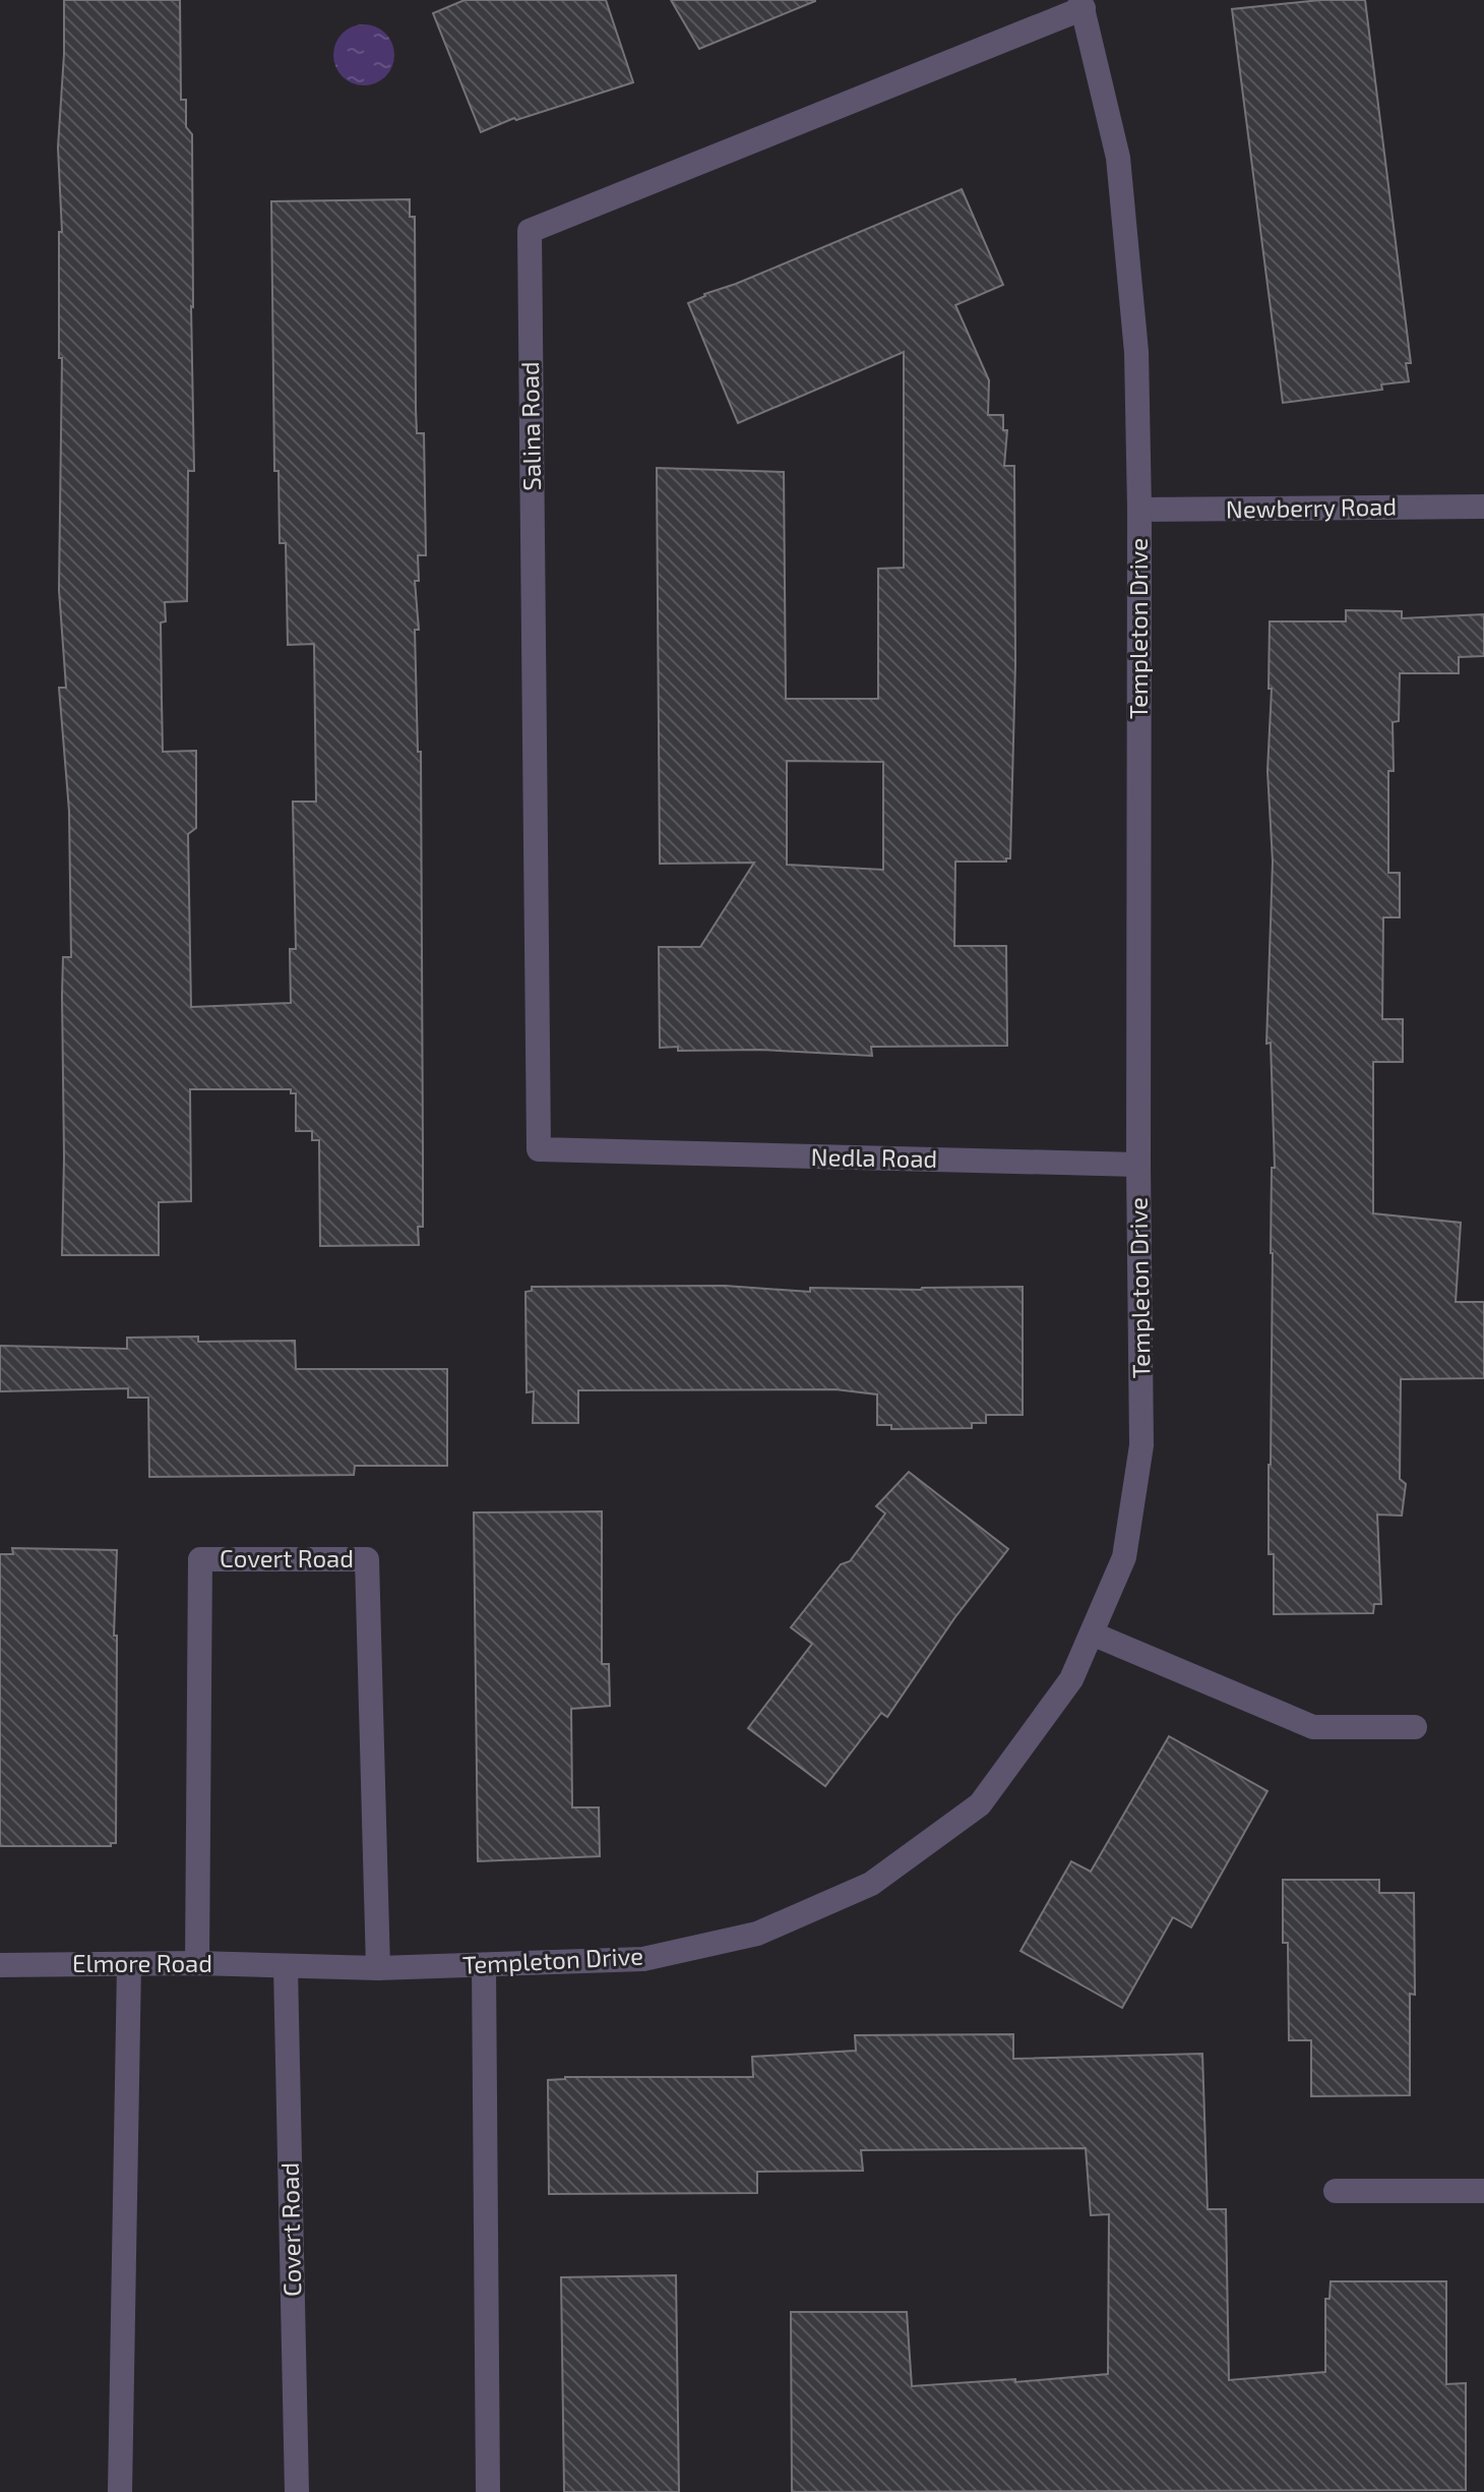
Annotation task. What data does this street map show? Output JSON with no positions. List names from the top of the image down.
{
  "streets": {
    "street": [
      "Salina Road",
      "Newberry Road",
      "Templeton Drive",
      "Nedla Road",
      "Covert Road",
      "Elmore Road"
    ]
  },
  "crossings": [
    ["Salina Road", "Templeton Drive"],
    ["Salina Road", "Nedla Road"],
    ["Newberry Road", "Templeton Drive"],
    ["Templeton Drive", "Nedla Road"],
    ["Templeton Drive", "Covert Road"],
    ["Templeton Drive", "Elmore Road"],
    ["Covert Road", "Elmore Road"]
  ]
}
